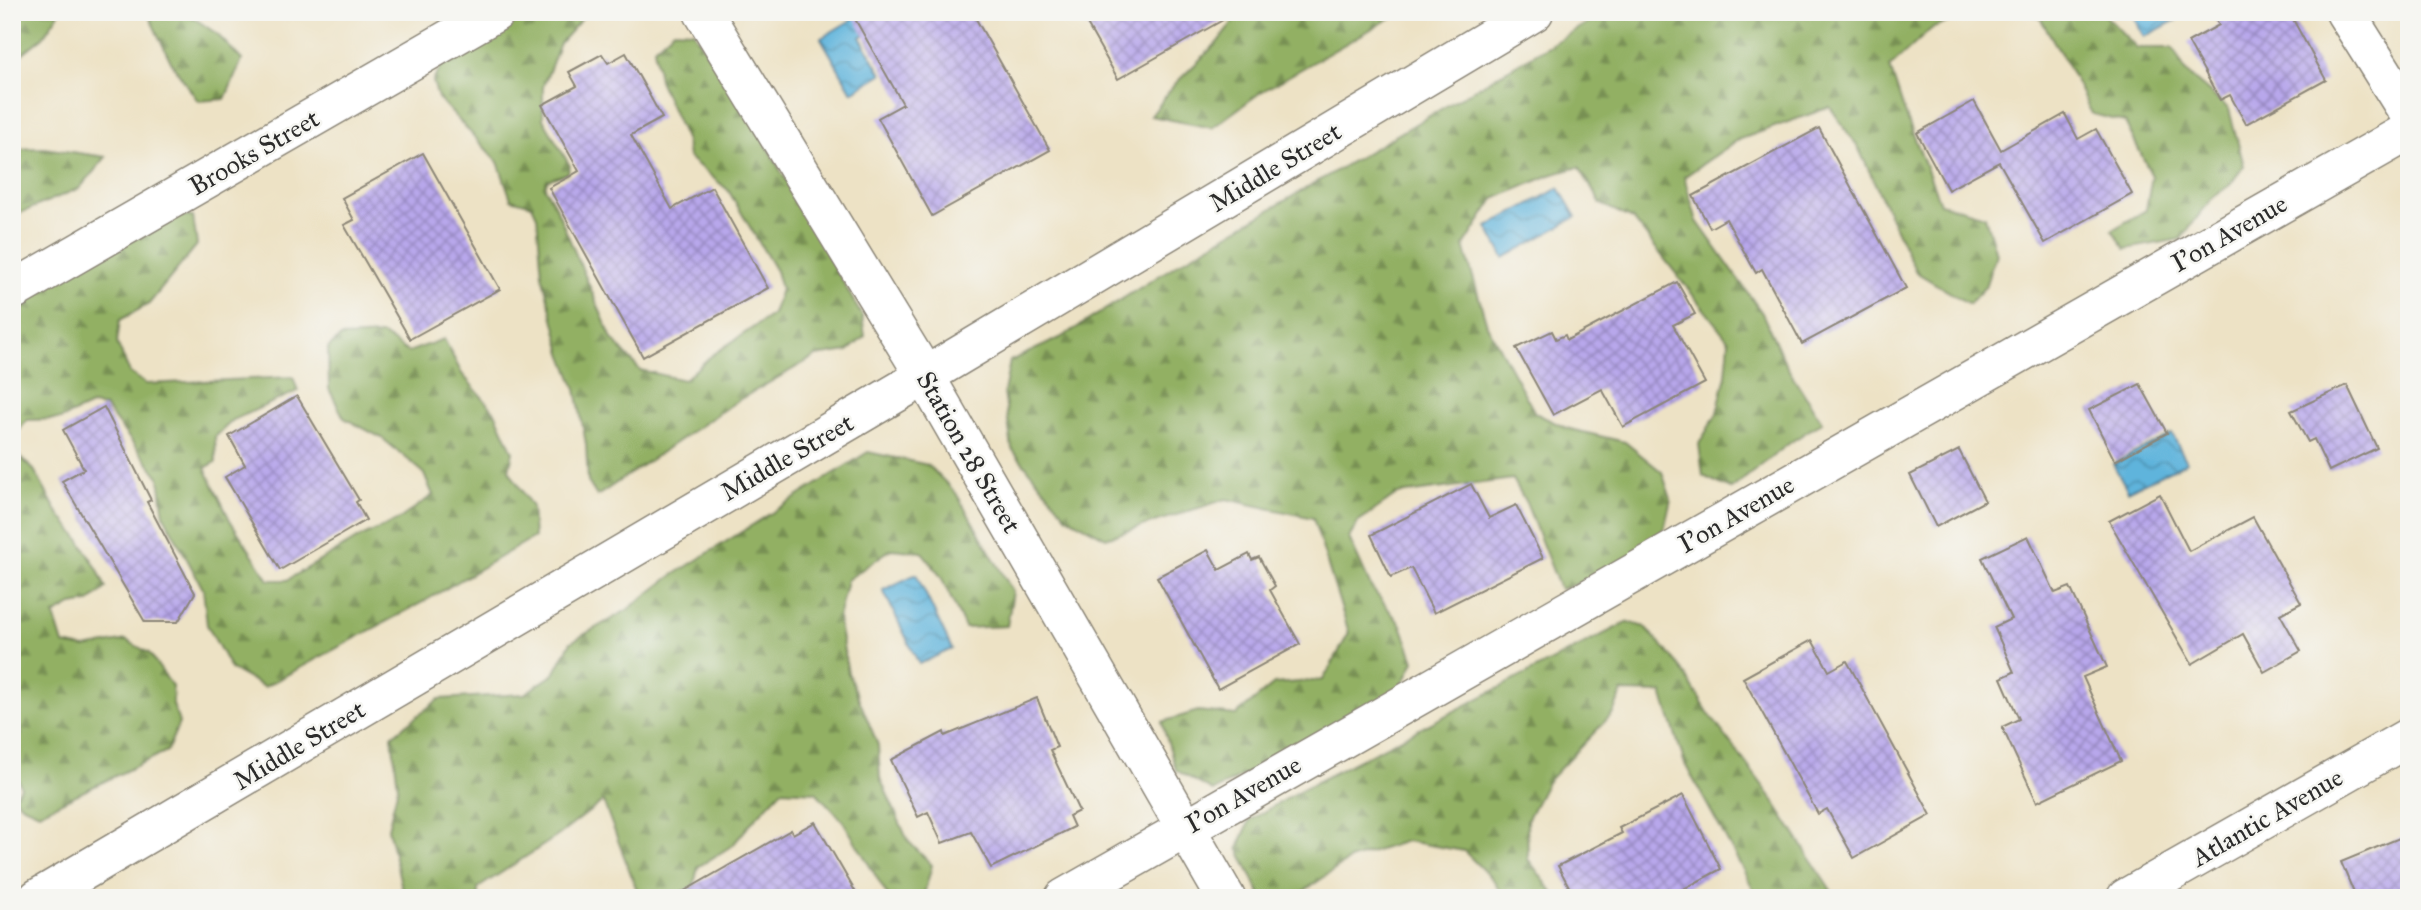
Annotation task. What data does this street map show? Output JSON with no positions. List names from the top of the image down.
{
  "streets": {
    "street": [
      "Brooks Street",
      "Middle Street",
      "I'on Avenue",
      "Station 28 Street",
      "Atlantic Avenue"
    ]
  },
  "crossings": [
    ["Middle Street", "Station 28 Street"],
    ["I'on Avenue", "Station 28 Street"]
  ]
}
